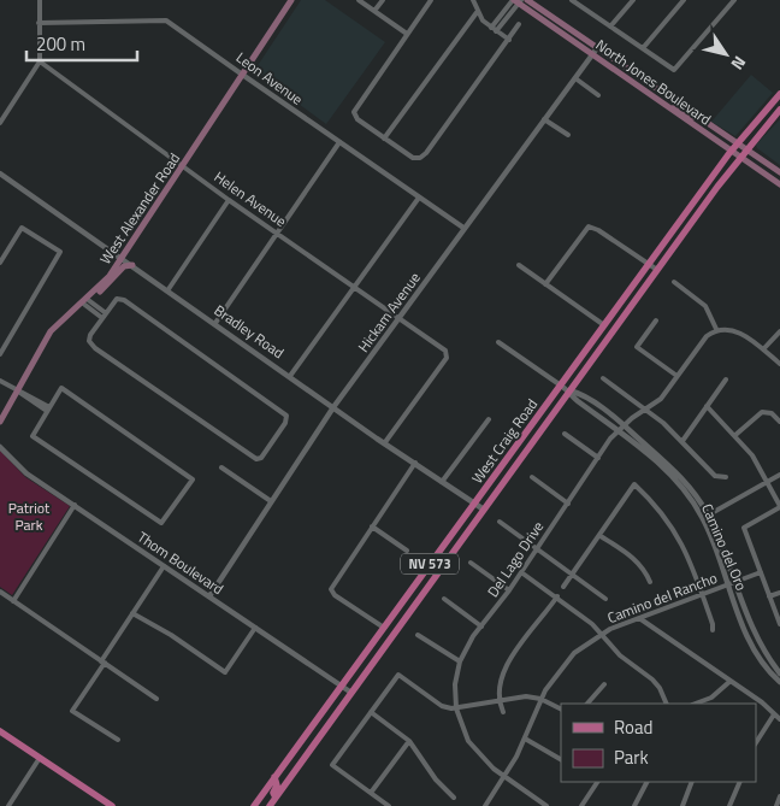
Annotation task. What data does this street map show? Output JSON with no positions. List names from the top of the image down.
{
  "streets": {
    "main road": [
      "North Jones Boulevard",
      "West Alexander Road",
      "West Craig Road",
      "NV 573"
    ],
    "street": [
      "Leon Avenue",
      "Helen Avenue",
      "Hickam Avenue",
      "Bradley Road",
      "Camino del Oro",
      "Del Lago Drive",
      "Thom Boulevard",
      "Camino del Rancho"
    ]
  },
  "crossings": [
    ["Leon Avenue", "West Alexander Road"],
    ["Leon Avenue", "Hickam Avenue"],
    ["North Jones Boulevard", "Hickam Avenue"],
    ["North Jones Boulevard", "West Craig Road"],
    ["Helen Avenue", "West Alexander Road"],
    ["Helen Avenue", "Hickam Avenue"],
    ["Helen Avenue", "Bradley Road"],
    ["West Alexander Road", "Bradley Road"],
    ["Hickam Avenue", "Bradley Road"],
    ["Hickam Avenue", "Thom Boulevard"],
    ["Bradley Road", "West Craig Road"],
    ["West Craig Road", "Camino del Oro"],
    ["West Craig Road", "Thom Boulevard"],
    ["Camino del Oro", "Del Lago Drive"],
    ["Camino del Oro", "Camino del Rancho"]
  ],
  "parks": ["Patriot Park"],
  "legend": ["Road", "Park"],
  "scale_bar": "200 m",
  "north": "bottom right"
}
